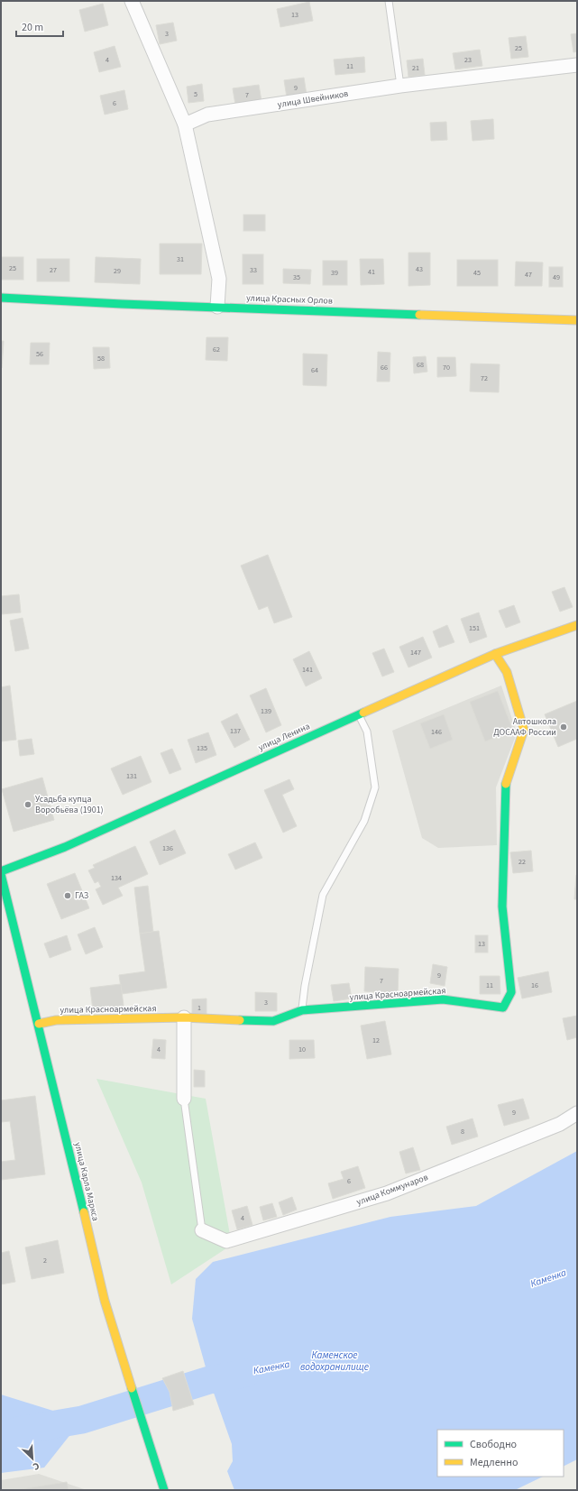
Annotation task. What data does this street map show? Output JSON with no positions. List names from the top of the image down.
{
  "streets": {
    "street": [
      "улица Швейников",
      "улица Красных Орлов",
      "улица Ленина",
      "улица Красноармейская",
      "улица Карла Маркса",
      "улица Коммунаров"
    ]
  },
  "crossings": [
    ["улица Ленина", "улица Красноармейская"],
    ["улица Ленина", "улица Карла Маркса"],
    ["улица Красноармейская", "улица Карла Маркса"]
  ],
  "water": ["Каменка", "Каменское водохранилище"],
  "places": ["Автошкола ДОСААФ России", "Усадьба купца Воробьёва (1901)", "ГАЗ"],
  "house_numbers": [
    "13",
    "3",
    "25",
    "4",
    "23",
    "11",
    "21",
    "9",
    "5",
    "7",
    "6",
    "31",
    "25",
    "43",
    "27",
    "33",
    "29",
    "41",
    "39",
    "45",
    "47",
    "35",
    "49",
    "62",
    "56",
    "58",
    "68",
    "66",
    "70",
    "64",
    "72",
    "151",
    "147",
    "141",
    "139",
    "137",
    "146",
    "135",
    "131",
    "136",
    "22",
    "134",
    "13",
    "9",
    "7",
    "11",
    "16",
    "3",
    "1",
    "12",
    "4",
    "10",
    "9",
    "8",
    "6",
    "4",
    "2"
  ],
  "legend": ["Свободно", "Медленно"],
  "scale_bar": "20 m",
  "north": "bottom right"
}
